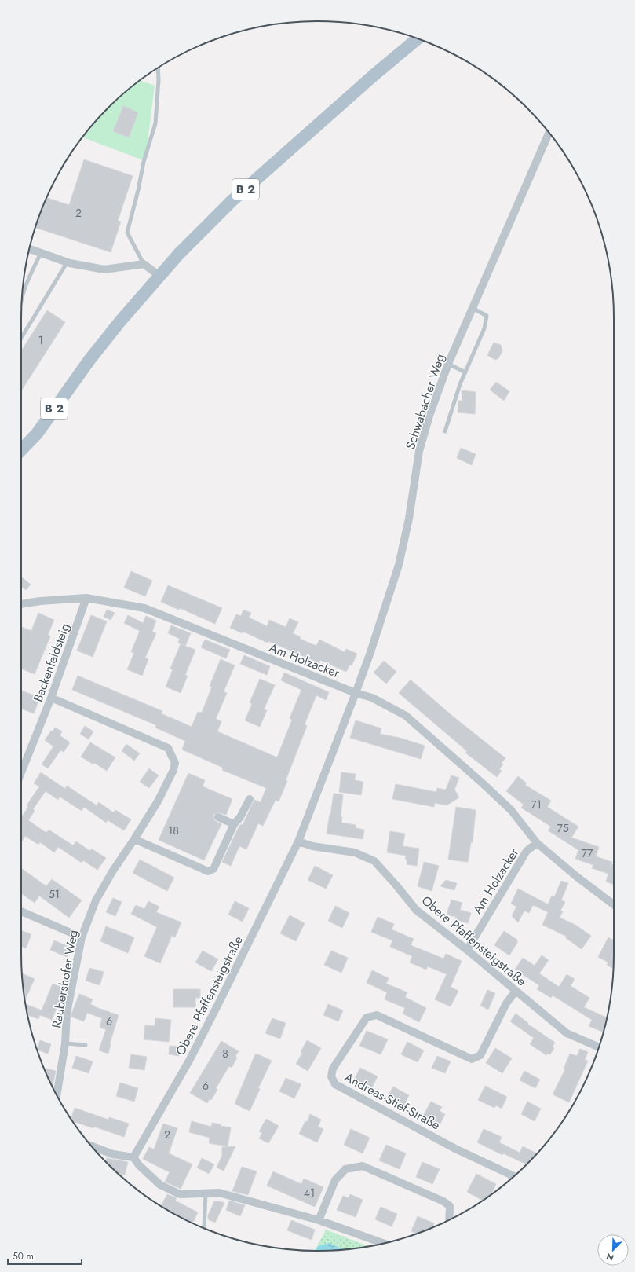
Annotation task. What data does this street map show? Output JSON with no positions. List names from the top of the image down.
{
  "streets": {
    "main road": ["B 2"],
    "street": [
      "Schwabacher Weg",
      "Am Holzacker",
      "Backenfeldsteig",
      "Obere Pfaffensteigstraße",
      "Raubershofer Weg",
      "Andreas-Stief-Straße"
    ]
  },
  "crossings": [
    ["Schwabacher Weg", "Am Holzacker"],
    ["Schwabacher Weg", "Obere Pfaffensteigstraße"],
    ["Am Holzacker", "Backenfeldsteig"],
    ["Am Holzacker", "Obere Pfaffensteigstraße"],
    ["Backenfeldsteig", "Raubershofer Weg"],
    ["Obere Pfaffensteigstraße", "Andreas-Stief-Straße"]
  ],
  "house_numbers": [
    "2",
    "1",
    "71",
    "75",
    "18",
    "77",
    "51",
    "6",
    "8",
    "6",
    "2",
    "41"
  ],
  "scale_bar": "50 m",
  "north": "bottom left"
}
